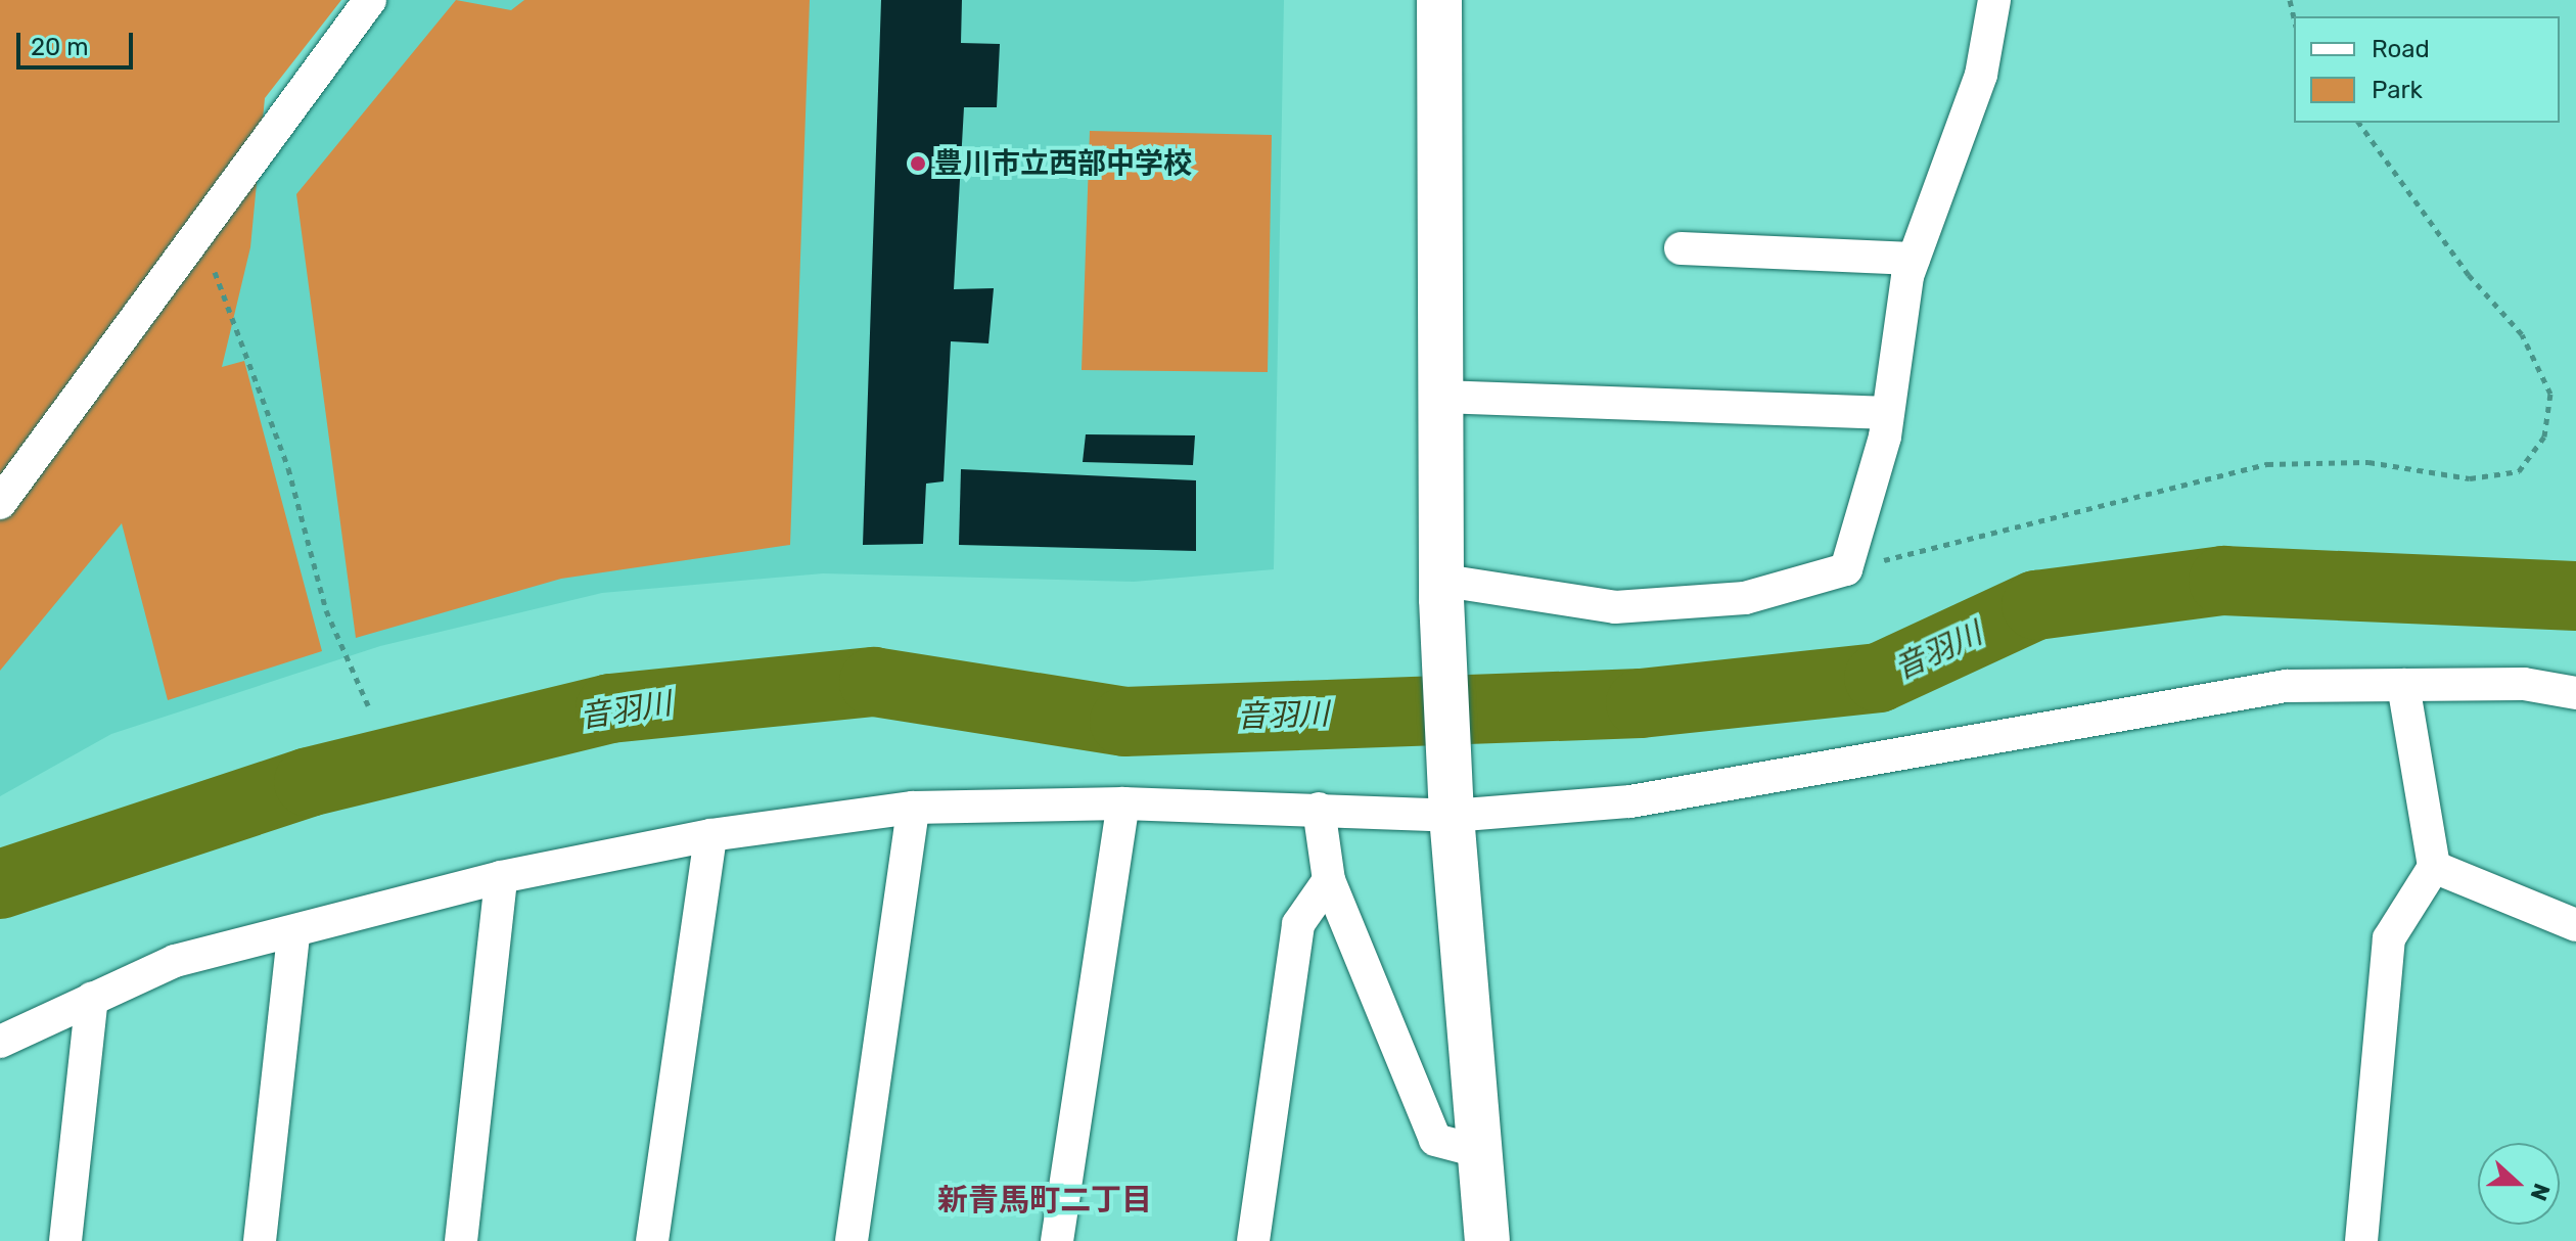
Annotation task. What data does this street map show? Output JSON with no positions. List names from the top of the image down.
{
  "districts": ["新青馬町二丁目"],
  "water": ["音羽川"],
  "places": ["豊川市立西部中学校"],
  "legend": ["Road", "Park"],
  "scale_bar": "20 m",
  "north": "right"
}
